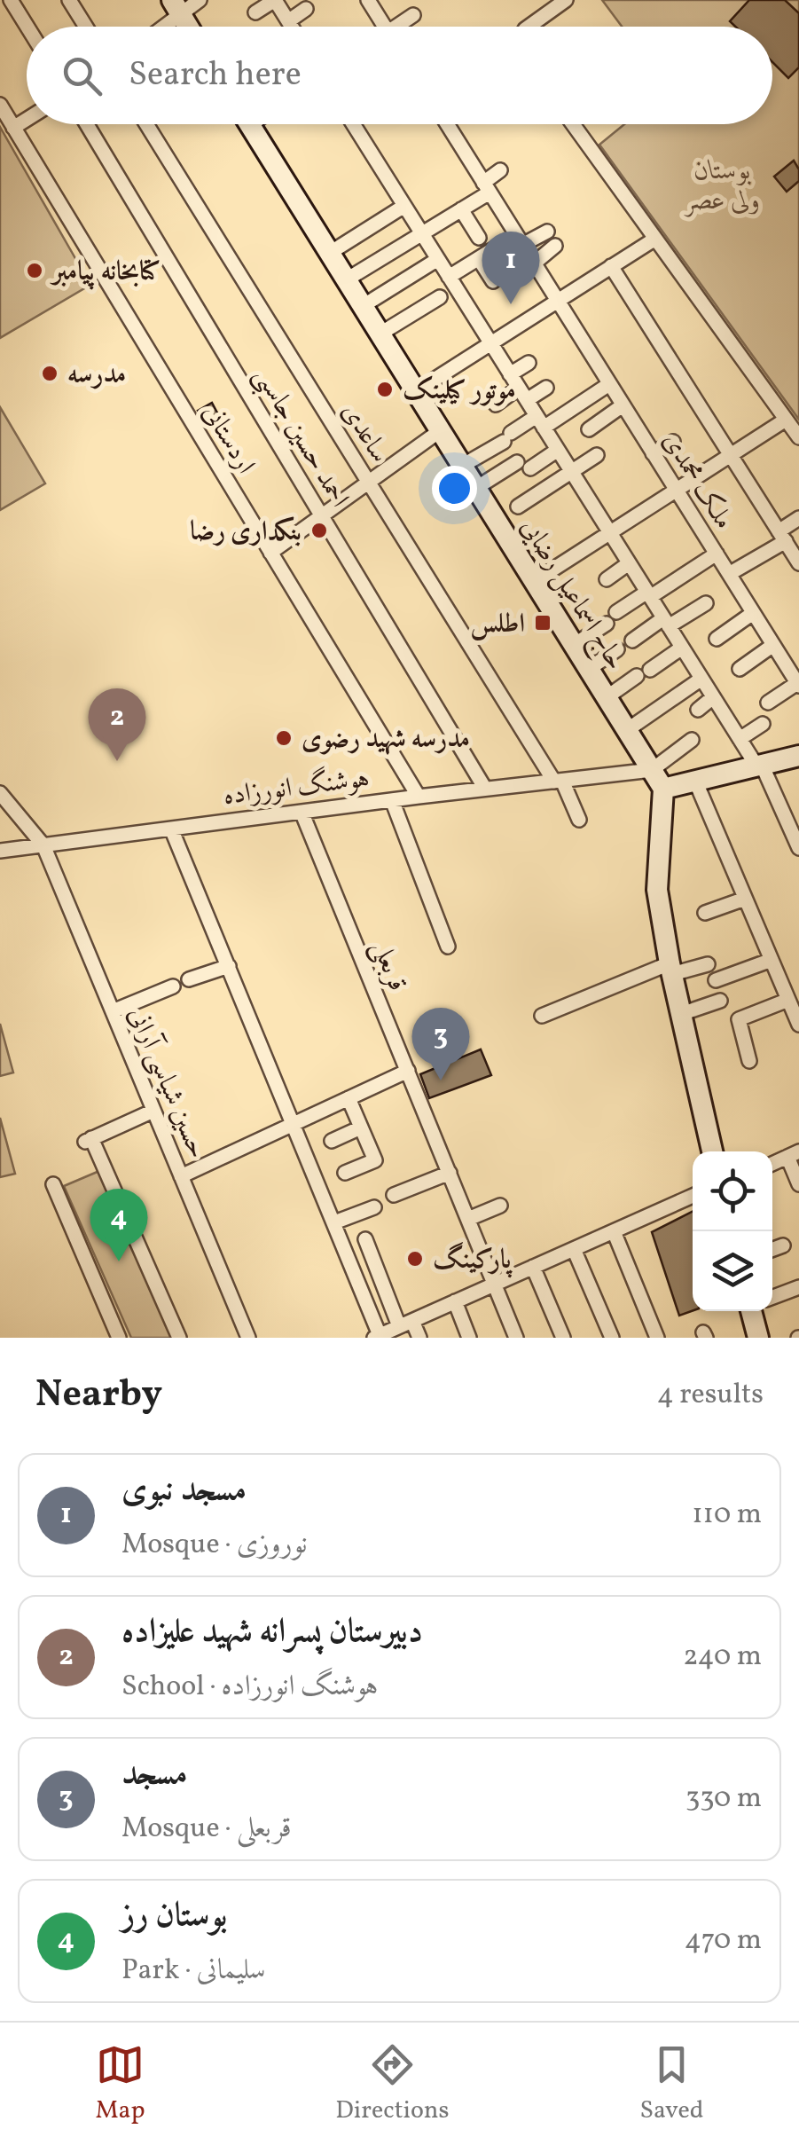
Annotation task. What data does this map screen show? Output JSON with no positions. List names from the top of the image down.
{
  "streets": {
    "main road": ["حاج اسماعیل رضایی", "هوشنگ انورزاده"],
    "street": [
      "ساعدی",
      "احمد حسین جاسبی",
      "اردستانی",
      "ملک محمدی",
      "قربعلی",
      "حسین شیاسی آرانی"
    ]
  },
  "crossings": [
    ["ساعدی", "هوشنگ انورزاده"],
    ["احمد حسین جاسبی", "هوشنگ انورزاده"],
    ["اردستانی", "هوشنگ انورزاده"],
    ["حاج اسماعیل رضایی", "هوشنگ انورزاده"],
    ["هوشنگ انورزاده", "قربعلی"],
    ["هوشنگ انورزاده", "حسین شیاسی آرانی"]
  ],
  "parks": ["بوستان ولی عصر"],
  "places": {
    "other": [
      "کتابخانه پیامبر",
      "مدرسه",
      "موتور کیلینک",
      "بنکداری رضا",
      "مدرسه شهید رضوی",
      "پارکینگ"
    ],
    "transit": ["اطلس"]
  },
  "page": {
    "search": "Search here",
    "pins": [
      "1",
      "2",
      "3",
      "4"
    ],
    "heading": ["Nearby", "4 results"],
    "list": [
      {
        "mark": "1",
        "name": "مسجد نبوی",
        "note": "Mosque · نوروزی",
        "value": "110 m"
      },
      {
        "mark": "2",
        "name": "دبیرستان پسرانه شهید علیزاده",
        "note": "School · هوشنگ انورزاده",
        "value": "240 m"
      },
      {
        "mark": "3",
        "name": "مسجد",
        "note": "Mosque · قربعلی",
        "value": "330 m"
      },
      {
        "mark": "4",
        "name": "بوستان رز",
        "note": "Park · سلیمانی",
        "value": "470 m"
      }
    ],
    "nav": ["Map", "Directions", "Saved"]
  }
}
